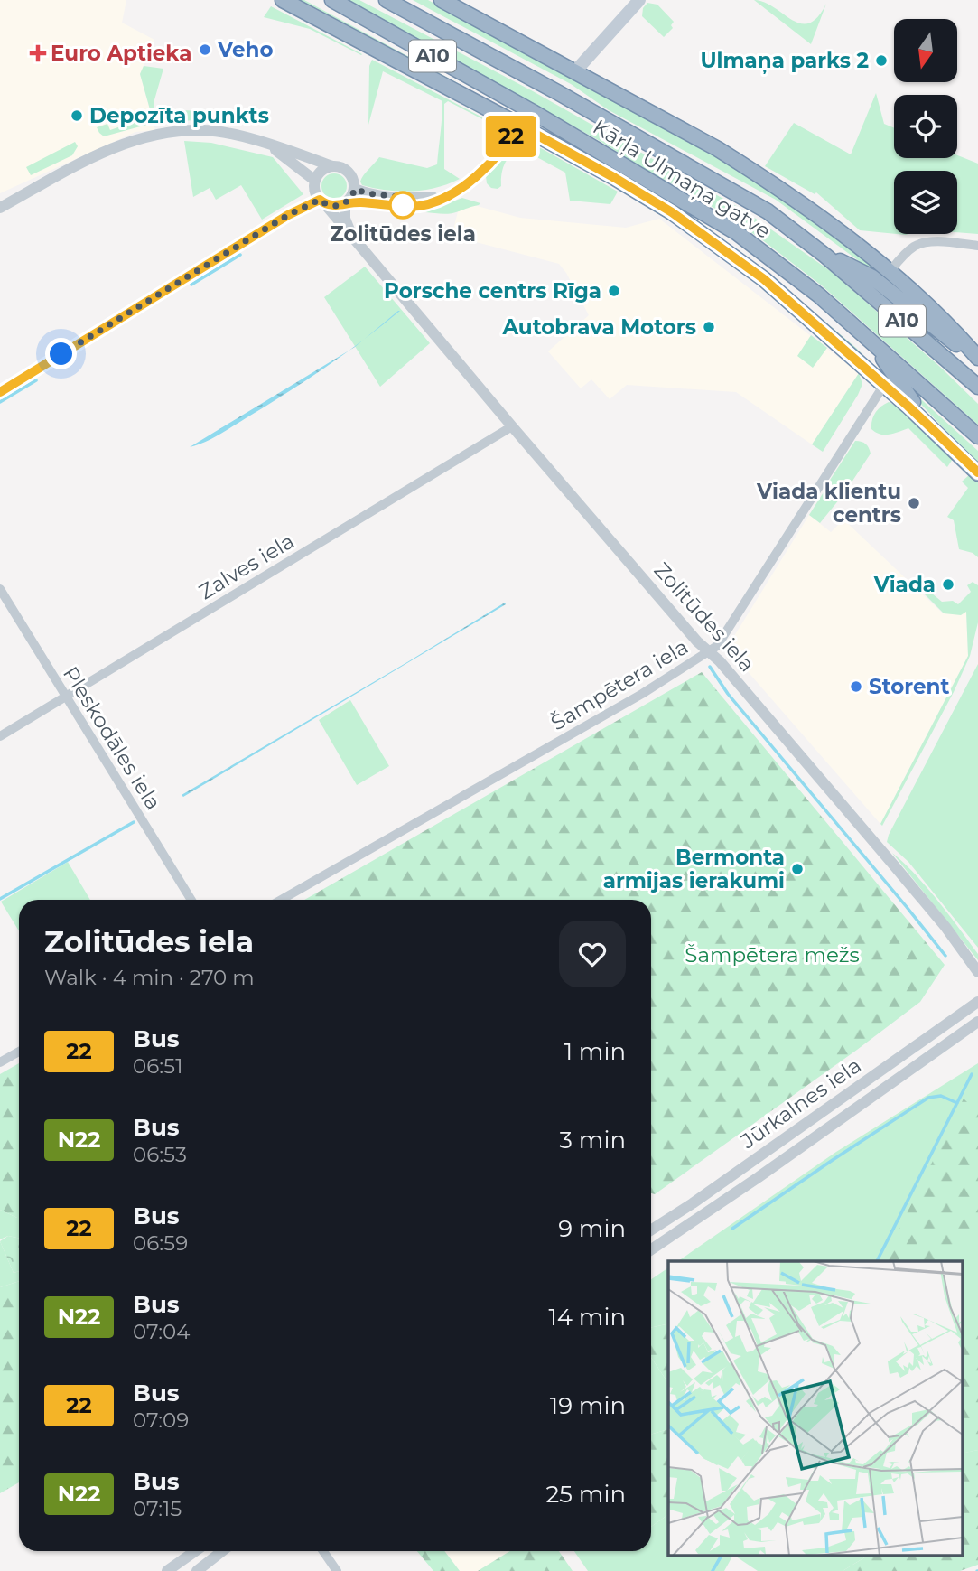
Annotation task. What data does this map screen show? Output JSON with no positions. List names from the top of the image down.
{
  "streets": {
    "highway": ["A10", "Kārļa Ulmaņa gatve"],
    "street": [
      "Zalves iela",
      "Zolitūdes iela",
      "Šampētera iela",
      "Pleskodāles iela",
      "Jūrkalnes iela"
    ]
  },
  "crossings": [
    ["Zalves iela", "Zolitūdes iela"],
    ["Zalves iela", "Pleskodāles iela"],
    ["Zolitūdes iela", "Šampētera iela"]
  ],
  "parks": ["Šampētera mežs"],
  "places": {
    "other": [
      "Veho",
      "Ulmaņa parks 2",
      "Depozīta punkts",
      "Zolitūdes iela",
      "Porsche centrs Rīga",
      "Autobrava Motors",
      "Viada klientu centrs",
      "Viada",
      "Storent",
      "Bermonta armijas ierakumi"
    ],
    "health": ["Euro Aptieka"]
  },
  "lines": ["bus line 22"],
  "north": "bottom",
  "page": {
    "on_map": "22",
    "heading": ["Zolitūdes iela", "Walk · 4 min · 270 m"],
    "list": [
      {
        "mark": "22",
        "name": "Bus",
        "note": "06:51",
        "value": "1 min"
      },
      {
        "mark": "N22",
        "name": "Bus",
        "note": "06:53",
        "value": "3 min"
      },
      {
        "mark": "22",
        "name": "Bus",
        "note": "06:59",
        "value": "9 min"
      },
      {
        "mark": "N22",
        "name": "Bus",
        "note": "07:04",
        "value": "14 min"
      },
      {
        "mark": "22",
        "name": "Bus",
        "note": "07:09",
        "value": "19 min"
      },
      {
        "mark": "N22",
        "name": "Bus",
        "note": "07:15",
        "value": "25 min"
      }
    ]
  }
}
